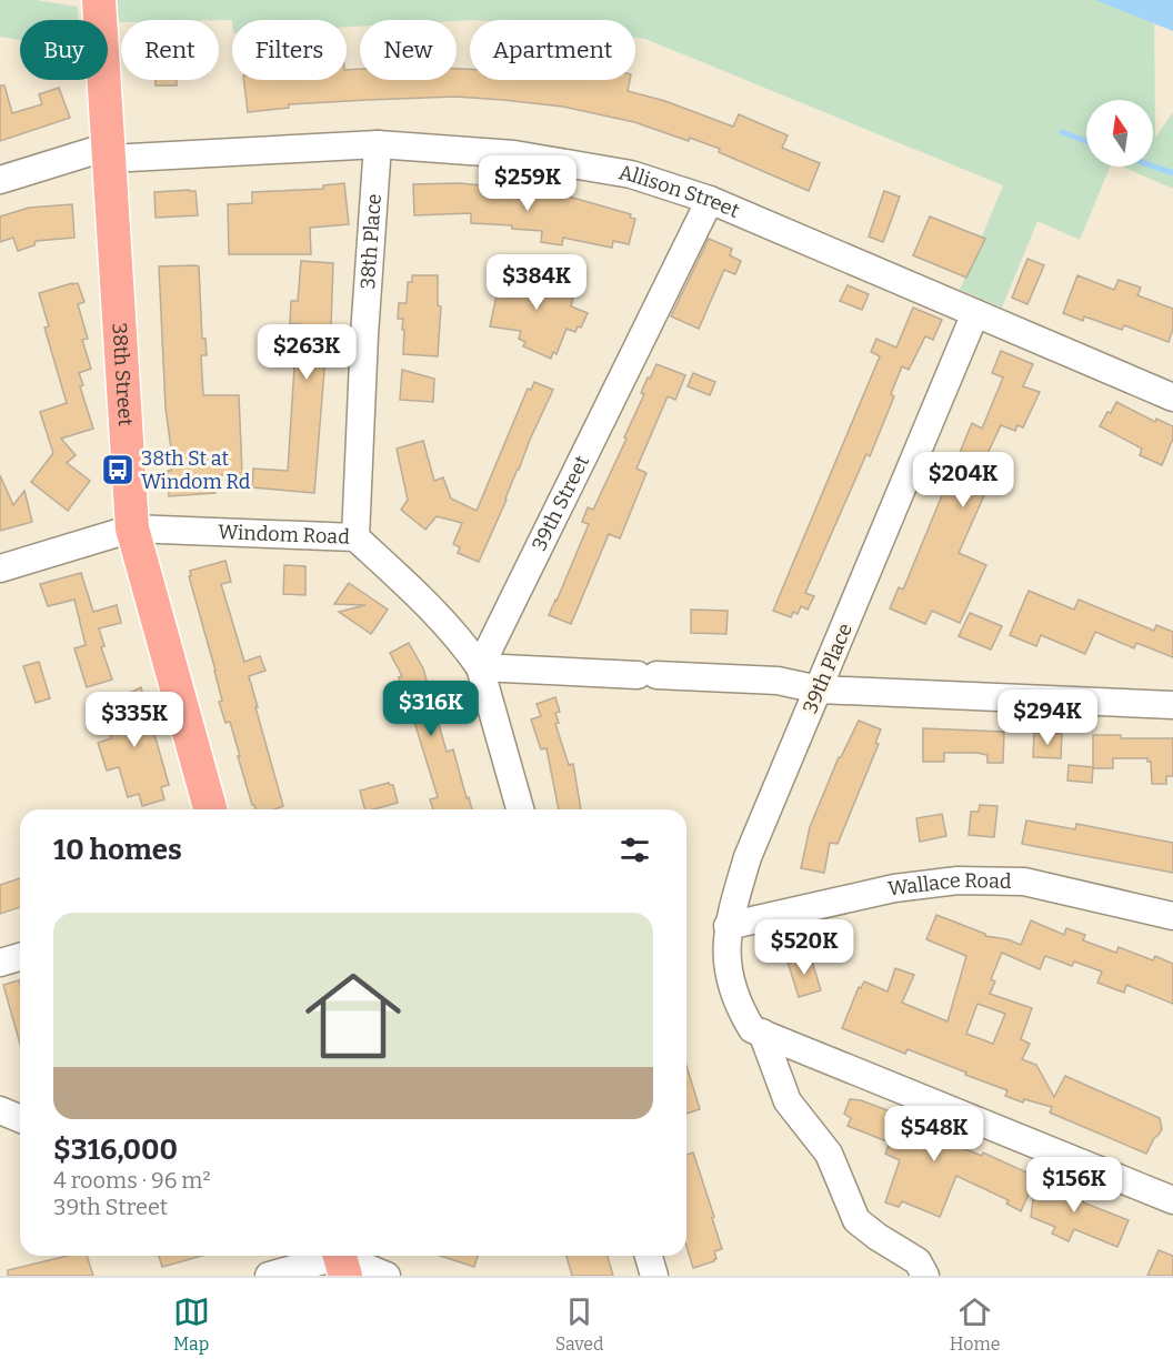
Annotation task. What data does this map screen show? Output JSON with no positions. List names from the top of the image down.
{
  "streets": {
    "main road": ["38th Street"],
    "street": [
      "Allison Street",
      "38th Place",
      "39th Street",
      "Windom Road",
      "39th Place",
      "Wallace Road"
    ]
  },
  "crossings": [
    ["Allison Street", "38th Place"],
    ["Allison Street", "38th Street"],
    ["Allison Street", "39th Street"],
    ["Allison Street", "39th Place"],
    ["38th Place", "Windom Road"],
    ["38th Street", "Windom Road"],
    ["39th Street", "Windom Road"],
    ["39th Place", "Wallace Road"]
  ],
  "places": {
    "bus stop": ["38th St at Windom Rd"]
  },
  "north": "top",
  "page": {
    "chip": [
      "Buy",
      "Rent",
      "Filters",
      "New",
      "Apartment"
    ],
    "price": [
      "$259K",
      "$384K",
      "$263K",
      "$204K",
      "$316K",
      "$294K",
      "$335K",
      "$520K",
      "$548K",
      "$156K"
    ],
    "heading": "10 homes",
    "list": [
      {
        "name": "$316,000",
        "note": "4 rooms · 96 m² · 39th Street"
      }
    ],
    "tabs": ["Map", "Saved", "Home"]
  }
}
